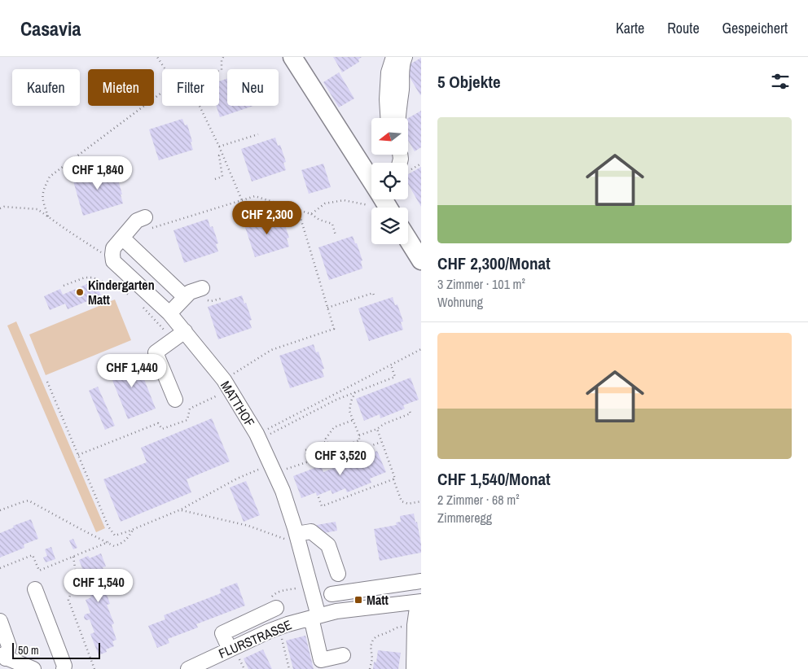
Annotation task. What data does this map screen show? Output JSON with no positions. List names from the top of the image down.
{
  "streets": {
    "street": ["MATTHOF", "FLURSTRASSE"]
  },
  "crossings": [
    ["MATTHOF", "FLURSTRASSE"]
  ],
  "places": {
    "other": ["Kindergarten Matt"],
    "transit": ["Matt"]
  },
  "scale_bar": "50 m",
  "north": "left",
  "page": {
    "header": "Casavia",
    "nav": ["Karte", "Route", "Gespeichert"],
    "heading": "5 Objekte",
    "chip": [
      "Kaufen",
      "Mieten",
      "Filter",
      "Neu"
    ],
    "list": [
      {
        "name": "CHF 2,300/Monat",
        "note": "3 Zimmer · 101 m² · Wohnung"
      },
      {
        "name": "CHF 1,540/Monat",
        "note": "2 Zimmer · 68 m² · Zimmeregg"
      }
    ],
    "price": [
      "CHF 1,840",
      "CHF 2,300",
      "CHF 1,440",
      "CHF 3,520",
      "CHF 1,540"
    ],
    "scale": "50 m"
  }
}
